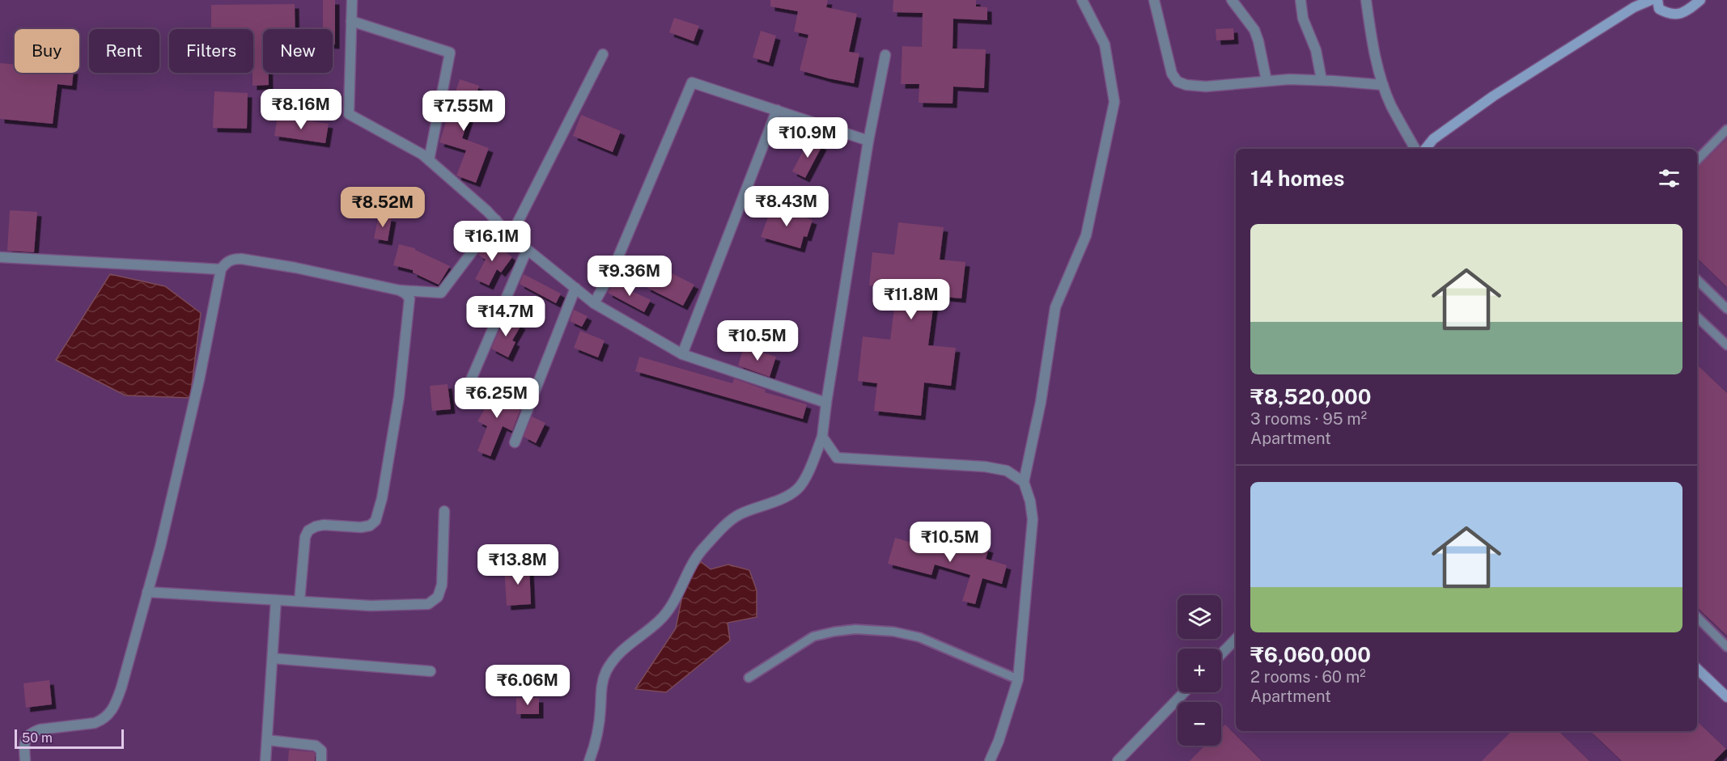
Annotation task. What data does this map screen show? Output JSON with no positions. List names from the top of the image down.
{
  "scale_bar": "50 m",
  "page": {
    "chip": [
      "Buy",
      "Rent",
      "Filters",
      "New"
    ],
    "price": [
      "₹8.16M",
      "₹7.55M",
      "₹10.9M",
      "₹8.43M",
      "₹8.52M",
      "₹16.1M",
      "₹9.36M",
      "₹11.8M",
      "₹14.7M",
      "₹10.5M",
      "₹6.25M",
      "₹10.5M",
      "₹13.8M",
      "₹6.06M"
    ],
    "heading": "14 homes",
    "list": [
      {
        "name": "₹8,520,000",
        "note": "3 rooms · 95 m² · Apartment"
      },
      {
        "name": "₹6,060,000",
        "note": "2 rooms · 60 m² · Apartment"
      }
    ],
    "map_buttons": ["+", "−"],
    "scale": "50 m"
  }
}
